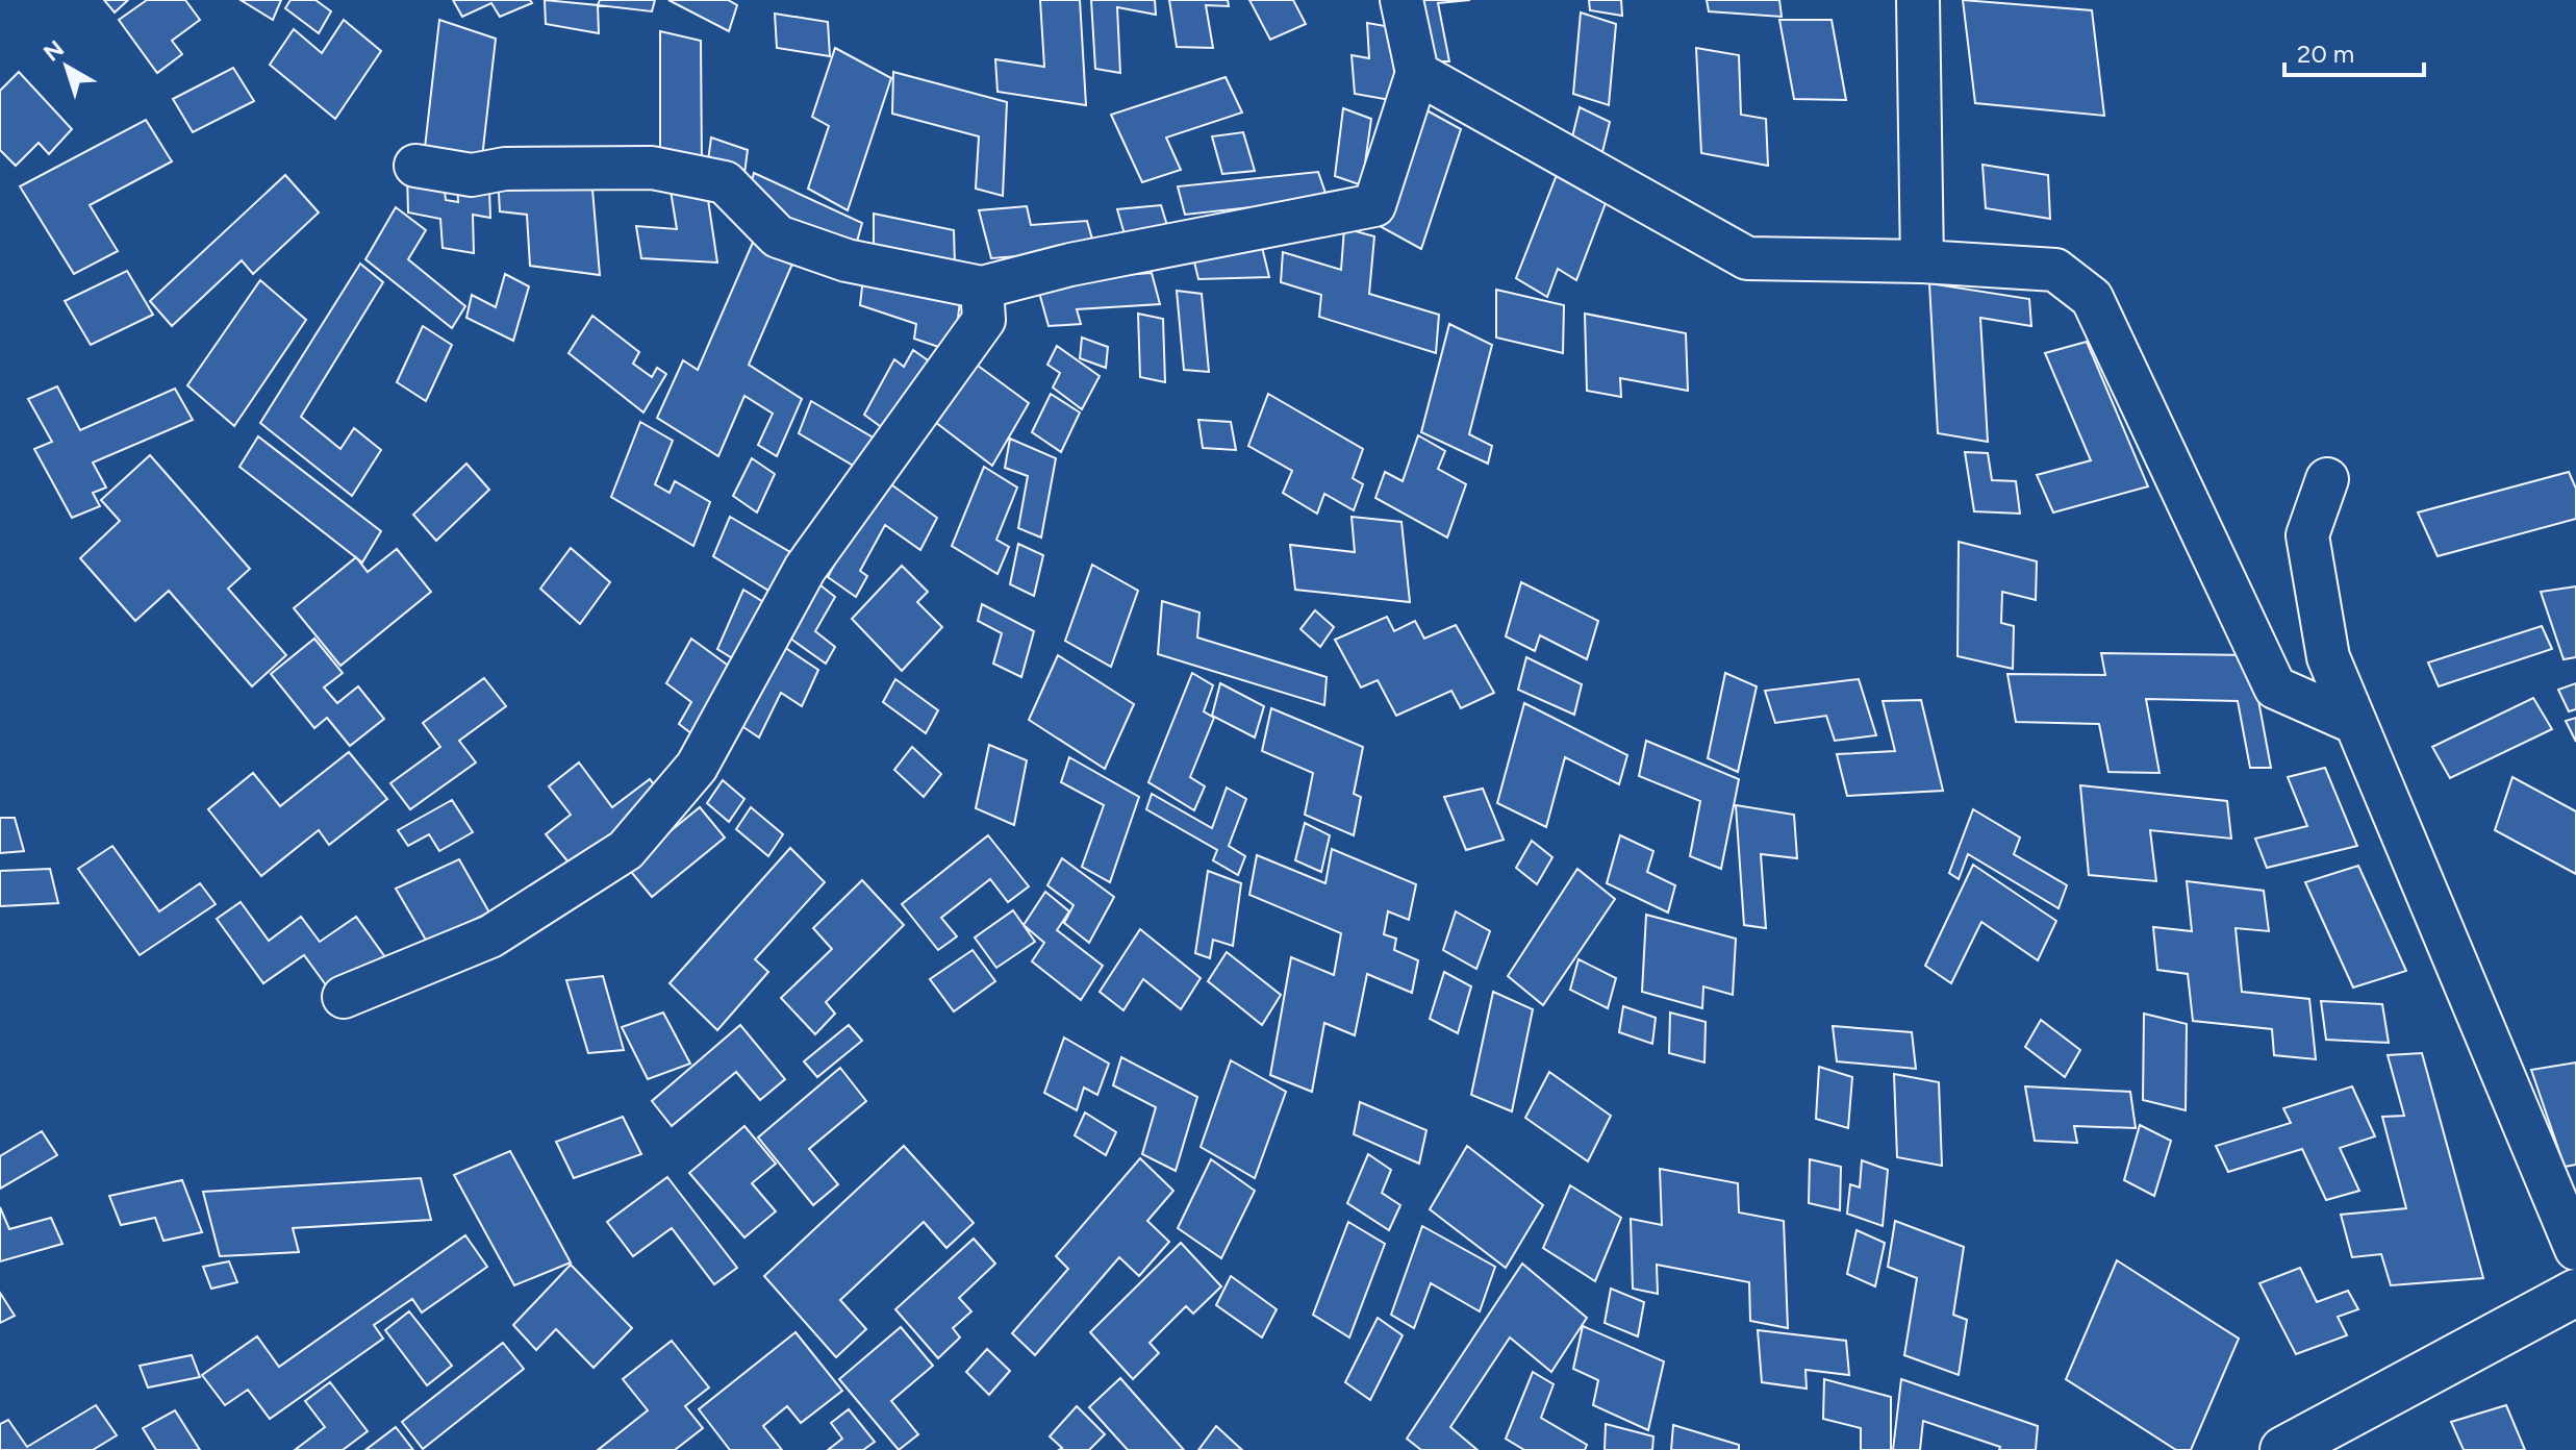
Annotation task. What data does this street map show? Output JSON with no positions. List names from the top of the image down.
{
  "scale_bar": "20 m",
  "north": "top left"
}
